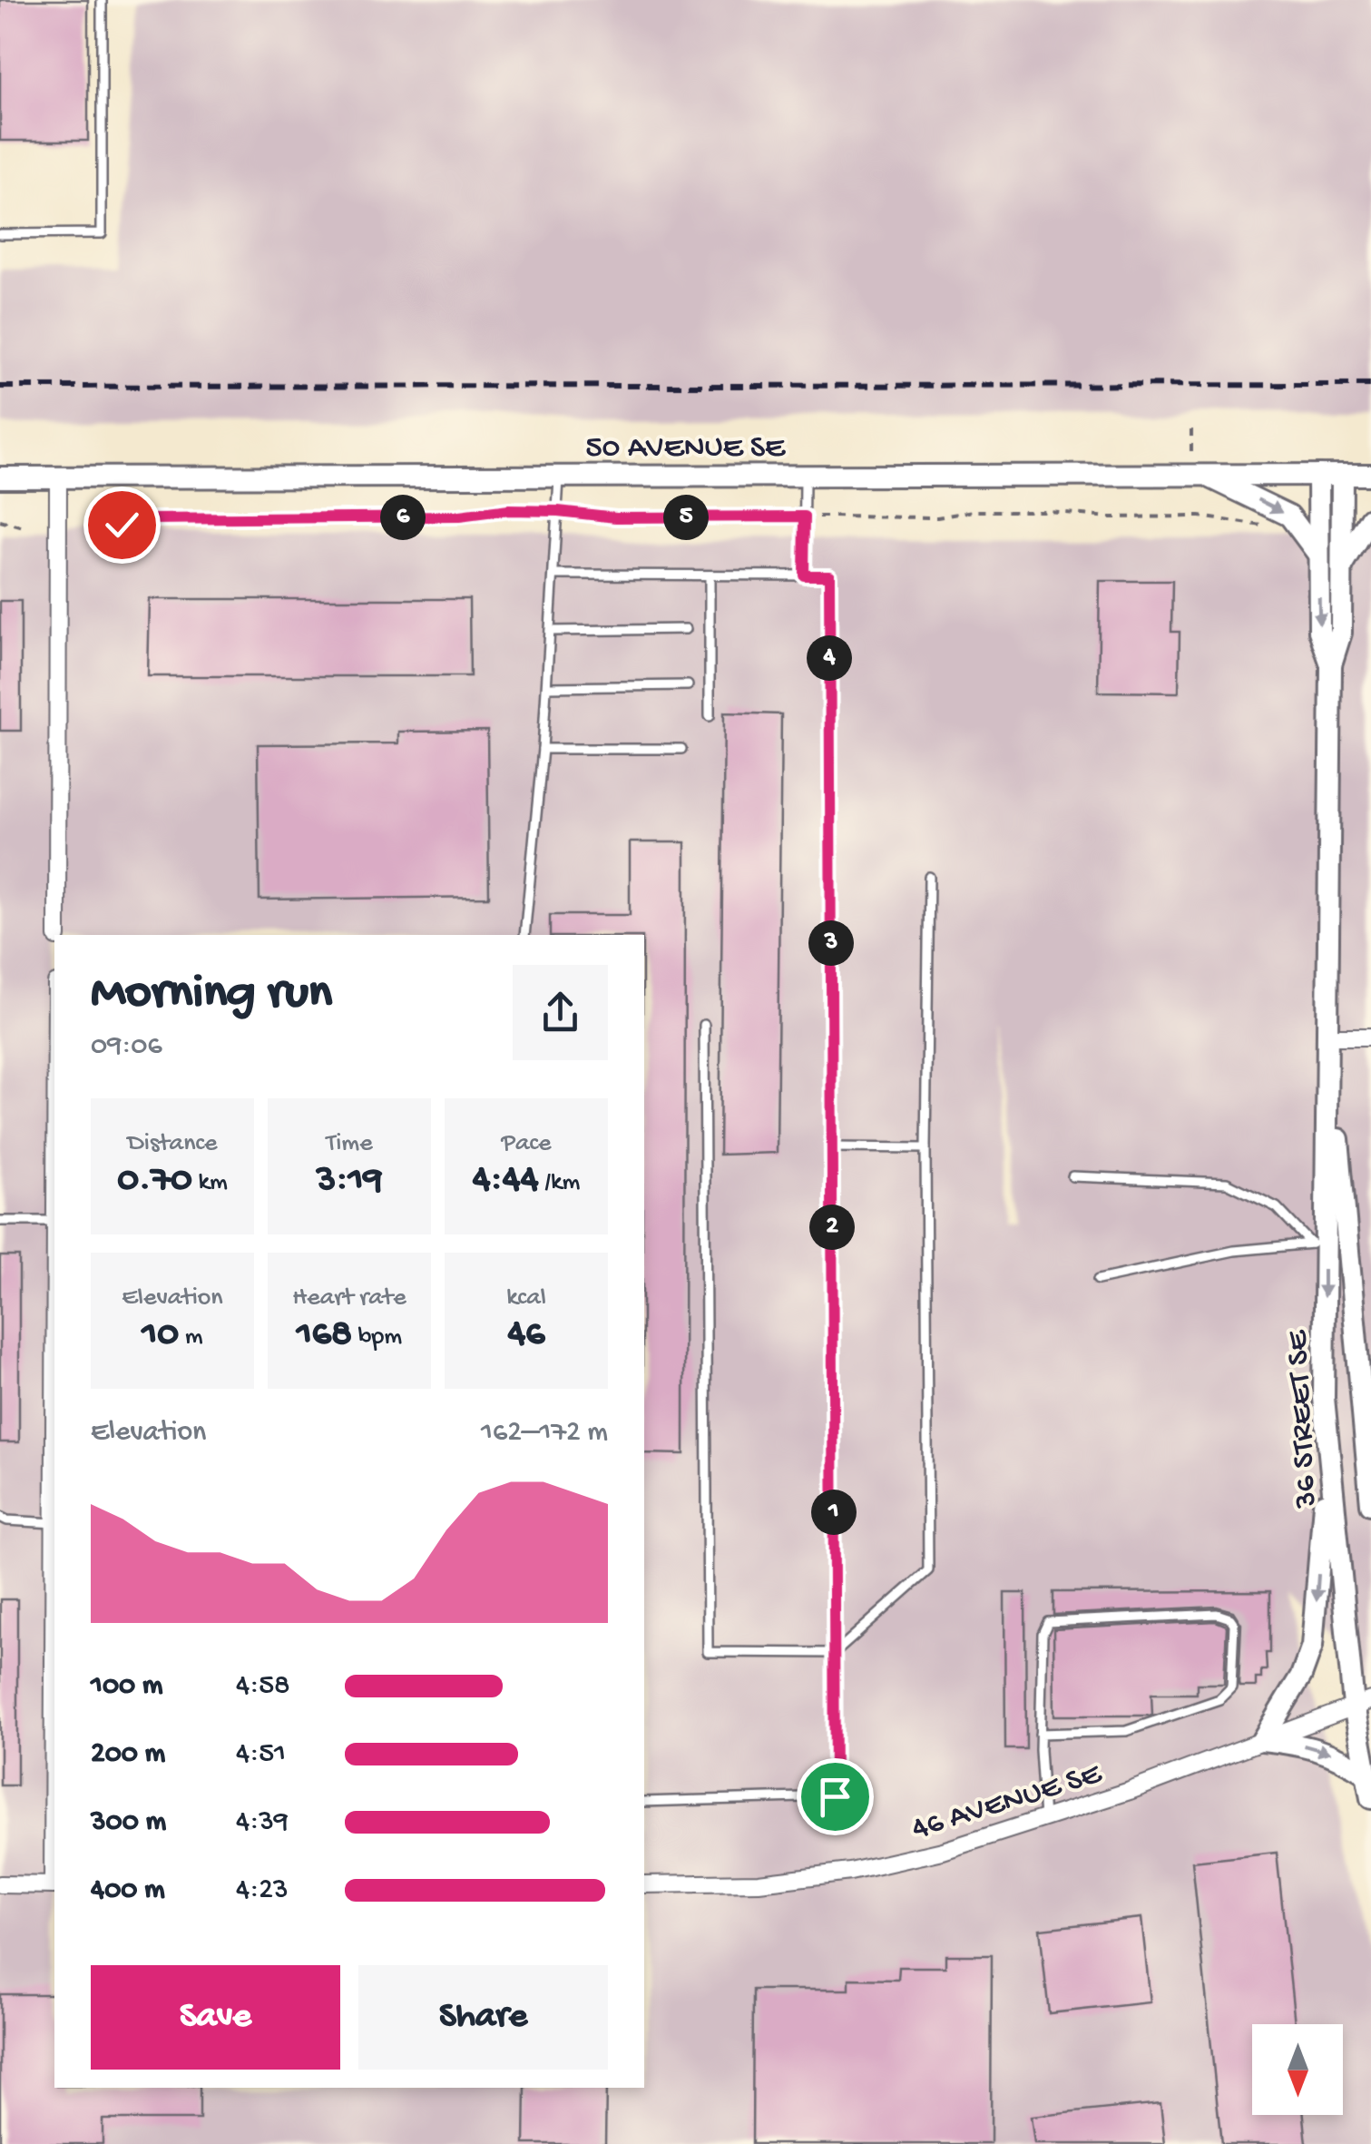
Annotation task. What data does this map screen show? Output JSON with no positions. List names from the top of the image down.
{
  "streets": {
    "street": ["50 AVENUE SE", "36 STREET SE", "46 AVENUE SE"]
  },
  "crossings": [
    ["50 AVENUE SE", "36 STREET SE"],
    ["36 STREET SE", "46 AVENUE SE"]
  ],
  "north": "bottom",
  "page": {
    "pins": [
      "5",
      "6",
      "4",
      "3",
      "2",
      "1"
    ],
    "heading": ["Morning run", "09:06"],
    "stats": [
      ["Distance", "0.70 km"],
      ["Time", "3:19"],
      ["Pace", "4:44 /km"],
      ["Elevation", "10 m"],
      ["Heart rate", "168 bpm"],
      ["kcal", "46"]
    ],
    "chart": ["Elevation", "162–172 m"],
    "list": [
      {
        "name": "100 m",
        "note": "4:58"
      },
      {
        "name": "200 m",
        "note": "4:51"
      },
      {
        "name": "300 m",
        "note": "4:39"
      },
      {
        "name": "400 m",
        "note": "4:23"
      }
    ],
    "buttons": ["Save", "Share"]
  }
}
